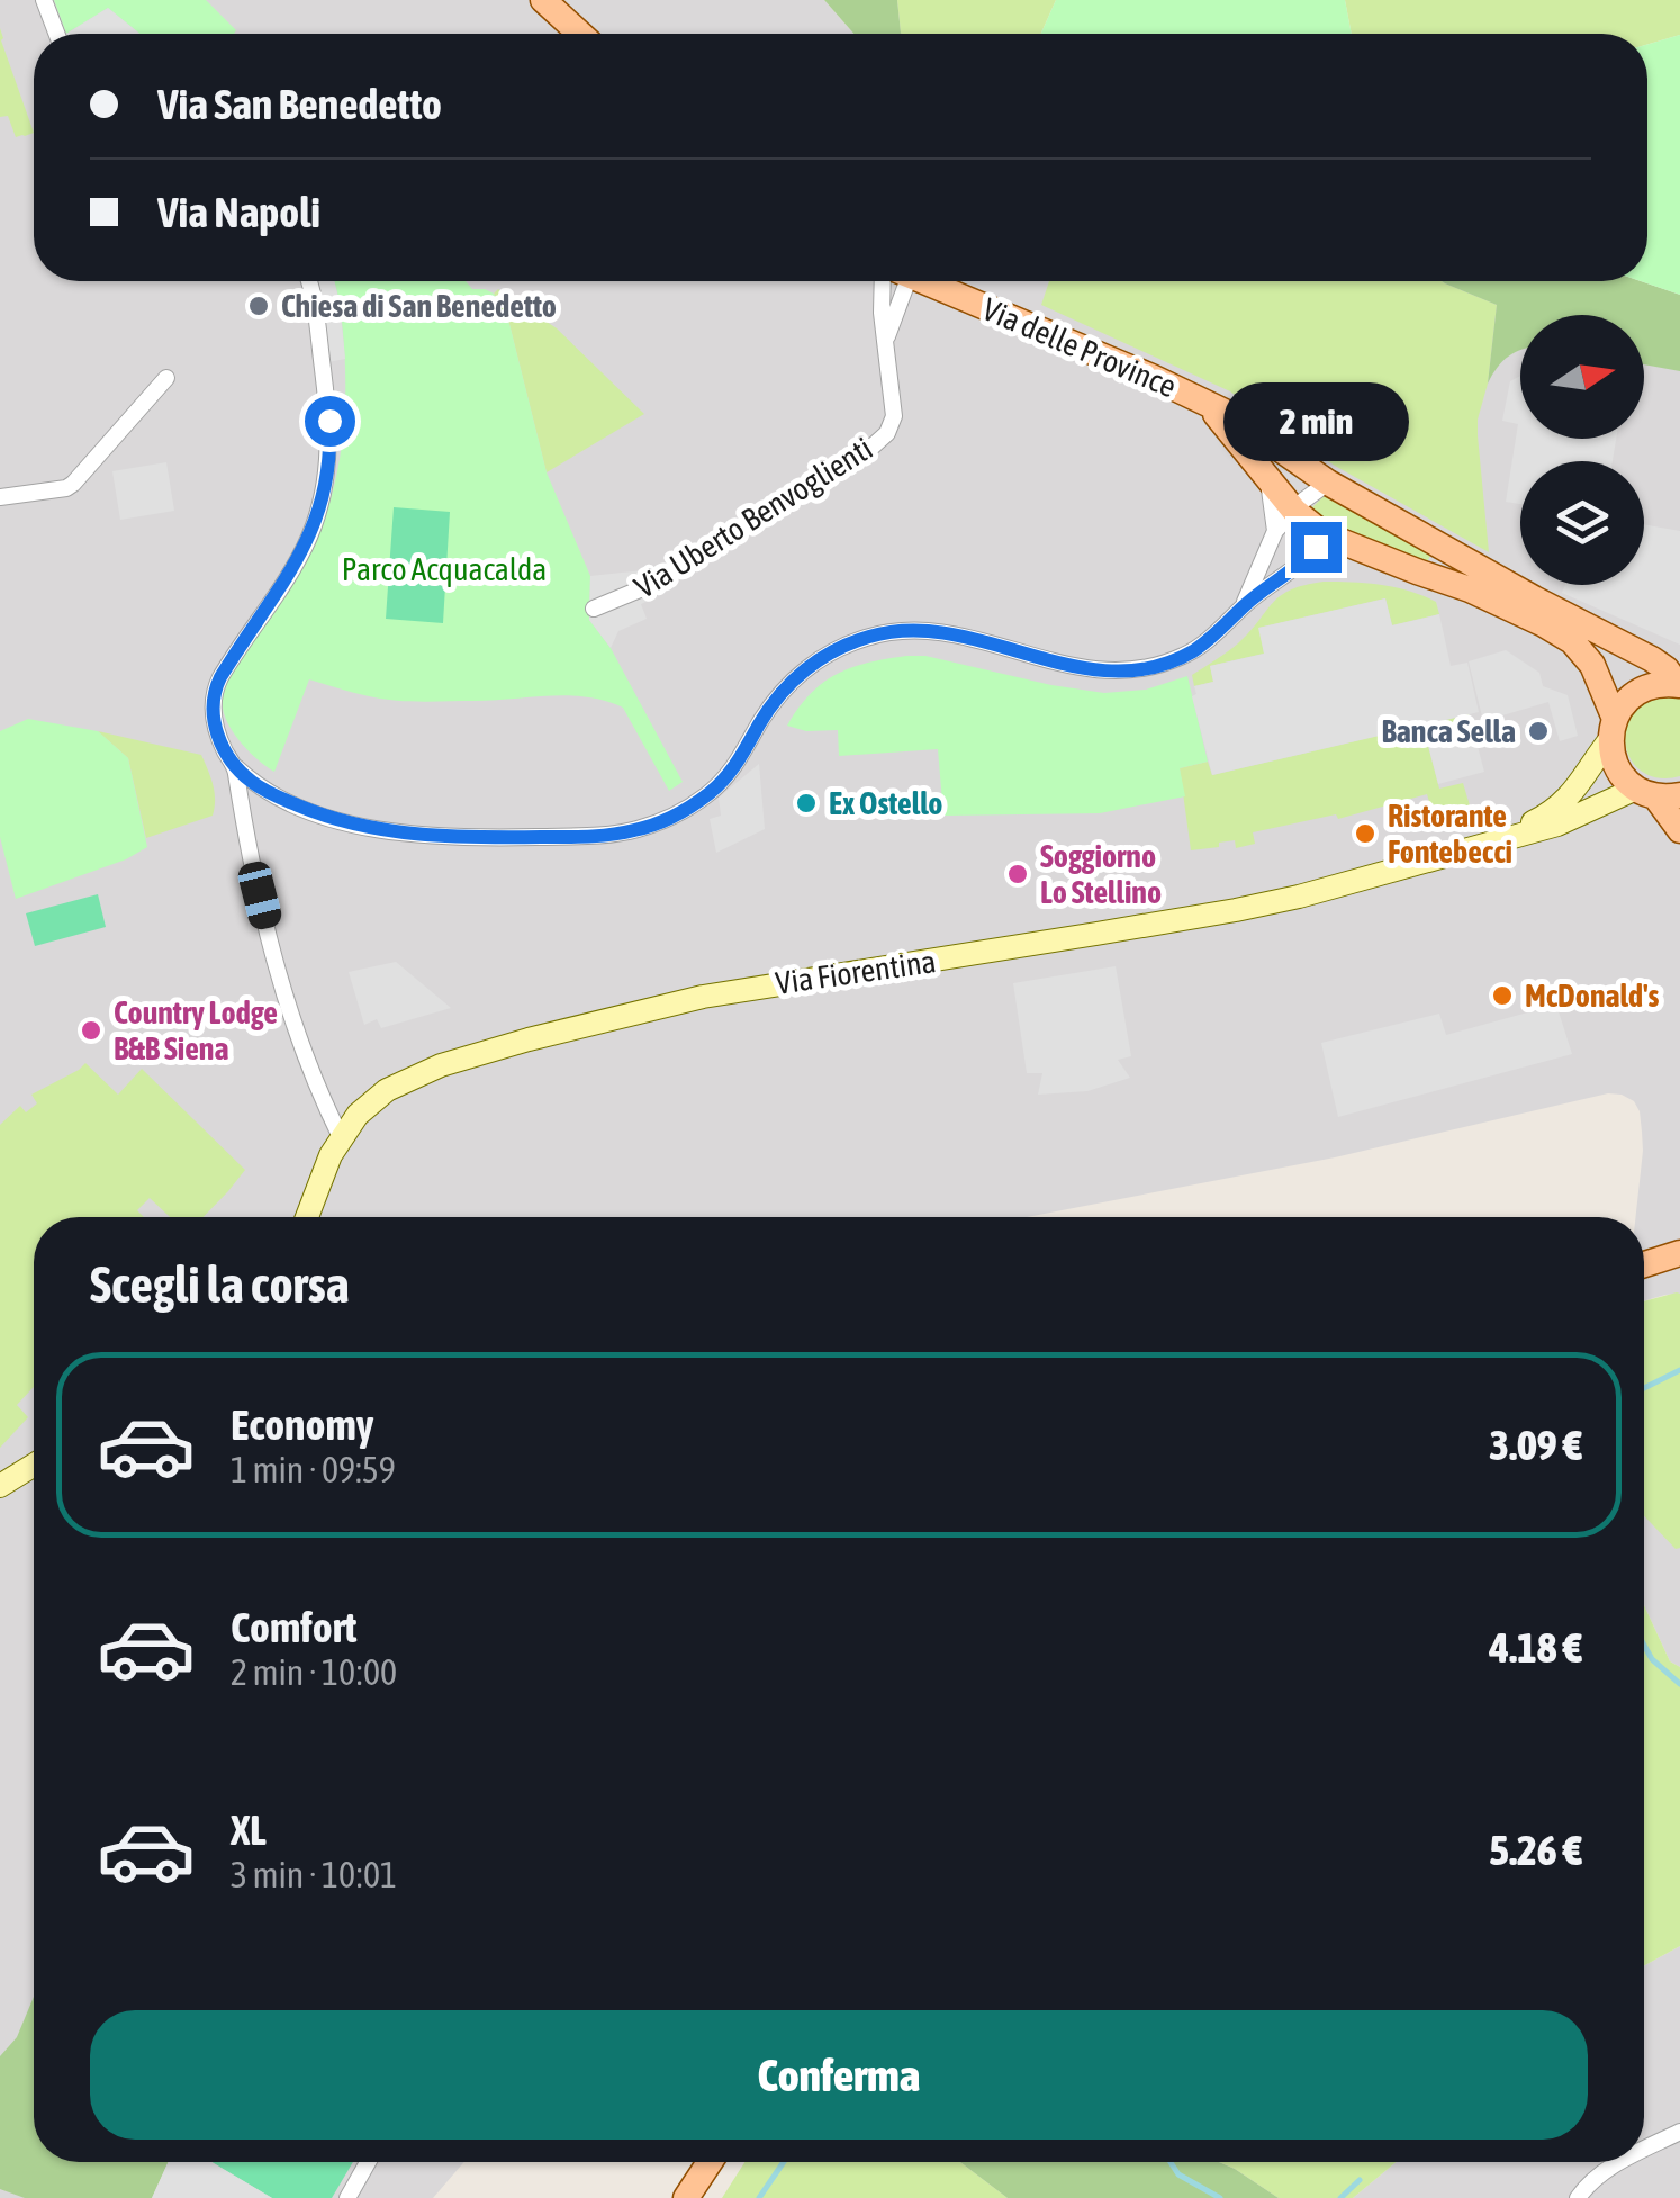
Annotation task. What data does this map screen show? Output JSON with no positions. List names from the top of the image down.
{
  "streets": {
    "main road": ["Via delle Province", "Via Fiorentina"],
    "street": ["Via Uberto Benvoglienti"]
  },
  "crossings": [
    ["Via delle Province", "Via Fiorentina"]
  ],
  "parks": ["Parco Acquacalda"],
  "places": [
    "Chiesa di San Benedetto",
    "Banca Sella",
    "Ex Ostello",
    "Ristorante Fontebecci",
    "Soggiorno Lo Stellino",
    "McDonald's",
    "Country Lodge B&B Siena"
  ],
  "north": "right",
  "page": {
    "banner": ["Via San Benedetto", "Via Napoli"],
    "bubble": "2 min",
    "heading": "Scegli la corsa",
    "list": [
      {
        "name": "Economy",
        "note": "1 min · 09:59",
        "value": "3.09 €"
      },
      {
        "name": "Comfort",
        "note": "2 min · 10:00",
        "value": "4.18 €"
      },
      {
        "name": "XL",
        "note": "3 min · 10:01",
        "value": "5.26 €"
      }
    ],
    "buttons": "Conferma"
  }
}
